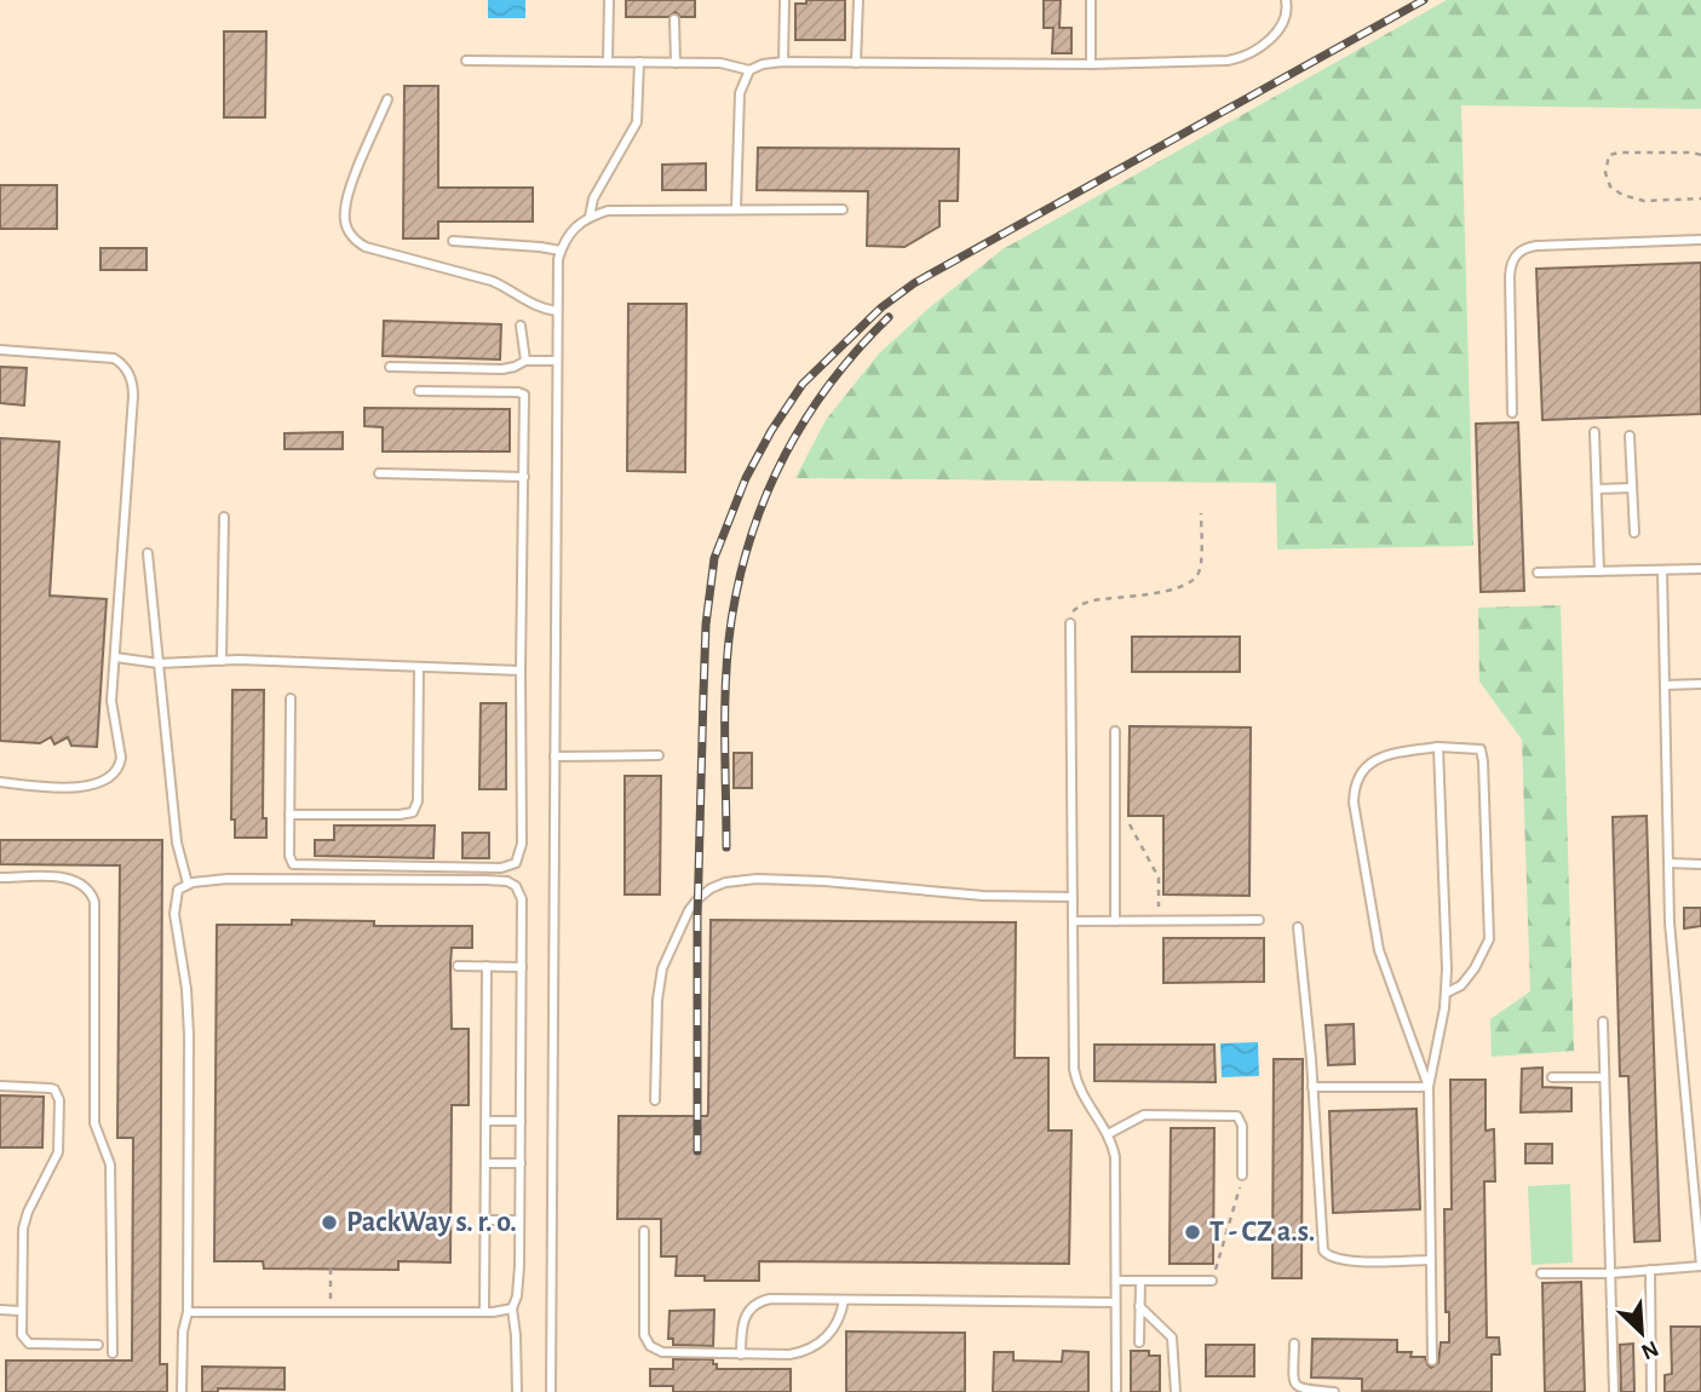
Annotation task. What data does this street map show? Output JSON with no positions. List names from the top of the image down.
{
  "places": ["PackWay s. r. o.", "T - CZ a.s."],
  "north": "bottom right"
}
